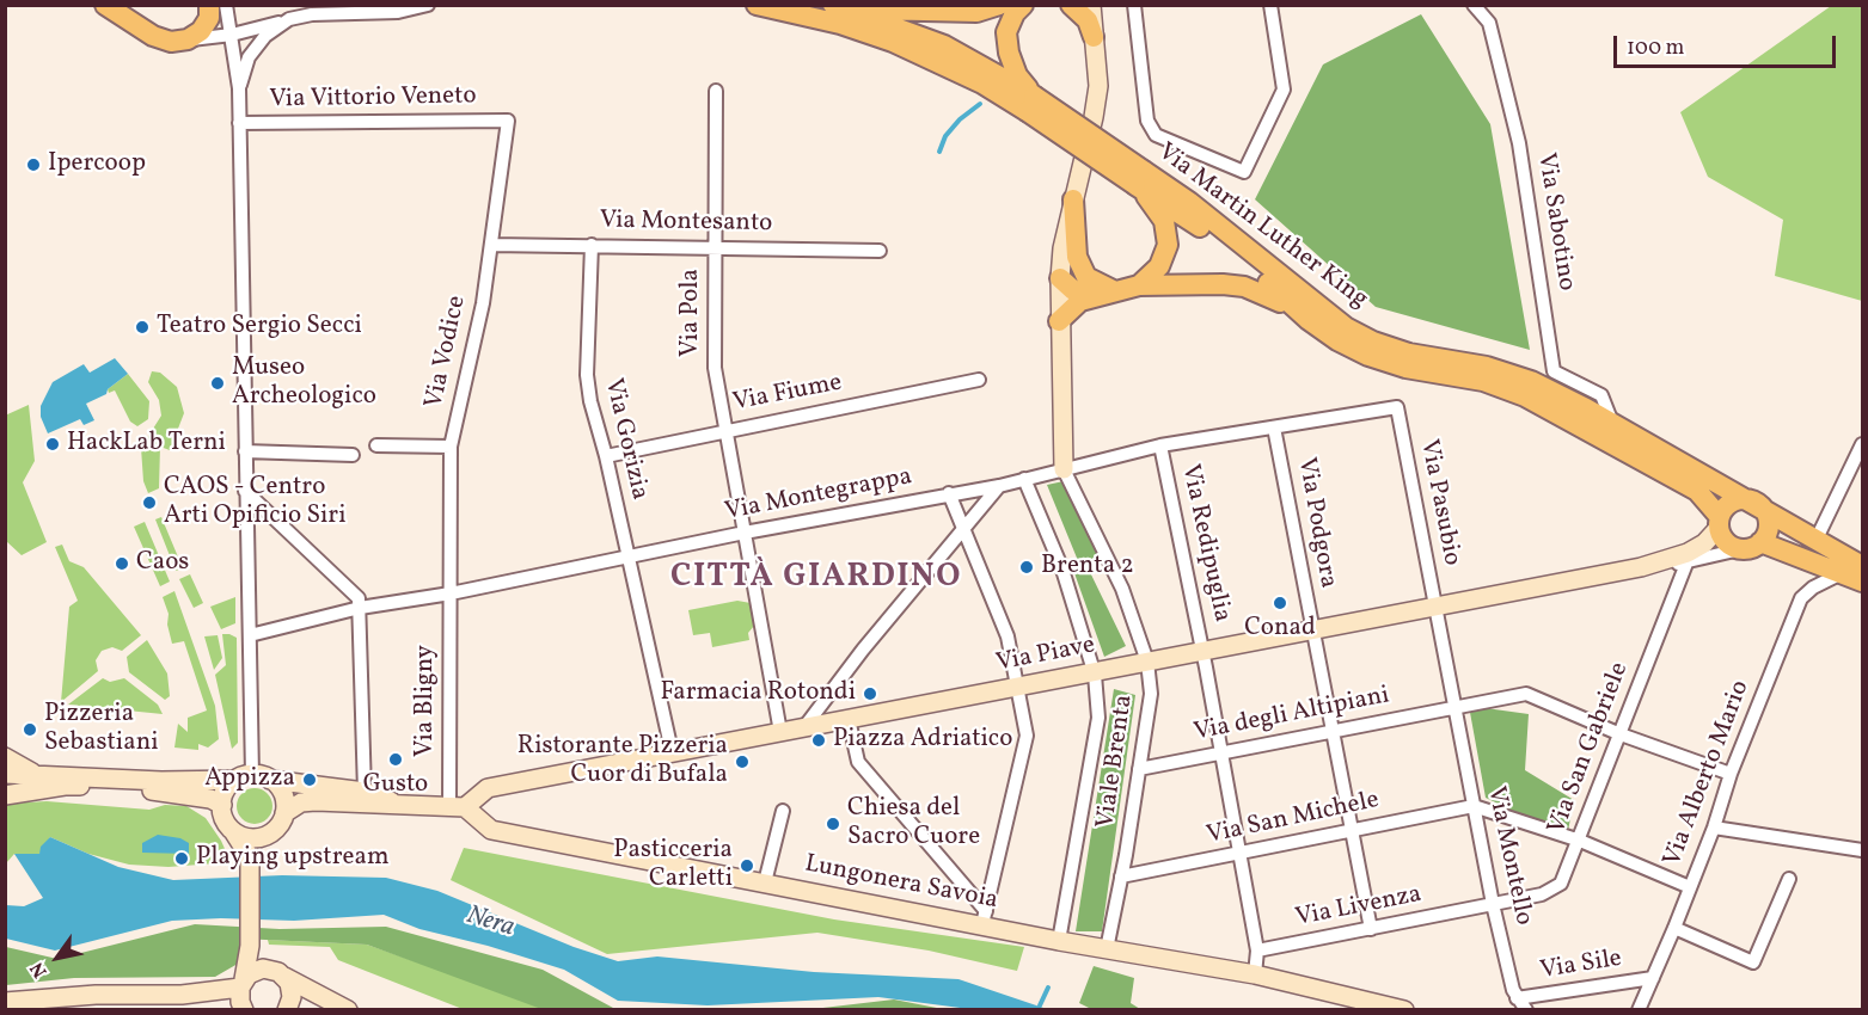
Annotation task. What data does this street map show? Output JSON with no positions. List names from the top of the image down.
{
  "streets": {
    "main road": ["Via Martin Luther King", "Via Piave"],
    "street": [
      "Via Vittorio Veneto",
      "Via Sabotino",
      "Via Montesanto",
      "Via Pola",
      "Via Vodice",
      "Via Fiume",
      "Via Gorizia",
      "Via Montegrappa",
      "Via Pasubio",
      "Via Podgora",
      "Via Redipuglia",
      "Via Bligny",
      "Via degli Altipiani",
      "Via San Gabriele",
      "Viale Brenta",
      "Via Alberto Mario",
      "Via San Michele",
      "Via Montello",
      "Lungonera Savoia",
      "Via Livenza",
      "Via Sile"
    ]
  },
  "crossings": [
    ["Via Vittorio Veneto", "Via Vodice"],
    ["Via Sabotino", "Via Martin Luther King"],
    ["Via Montesanto", "Via Pola"],
    ["Via Montesanto", "Via Vodice"],
    ["Via Montesanto", "Via Gorizia"],
    ["Via Martin Luther King", "Via Piave"],
    ["Via Pola", "Via Fiume"],
    ["Via Pola", "Via Montegrappa"],
    ["Via Pola", "Via Piave"],
    ["Via Vodice", "Via Montegrappa"],
    ["Via Vodice", "Via Bligny"],
    ["Via Fiume", "Via Gorizia"],
    ["Via Gorizia", "Via Montegrappa"],
    ["Via Gorizia", "Via Piave"],
    ["Via Montegrappa", "Via Pasubio"],
    ["Via Montegrappa", "Via Podgora"],
    ["Via Montegrappa", "Via Redipuglia"],
    ["Via Montegrappa", "Via Bligny"],
    ["Via Montegrappa", "Viale Brenta"],
    ["Via Pasubio", "Via Piave"],
    ["Via Pasubio", "Via degli Altipiani"],
    ["Via Pasubio", "Via Montello"],
    ["Via Podgora", "Via Piave"],
    ["Via Podgora", "Via degli Altipiani"],
    ["Via Podgora", "Via San Michele"],
    ["Via Podgora", "Via Livenza"],
    ["Via Redipuglia", "Via Piave"],
    ["Via Redipuglia", "Via degli Altipiani"],
    ["Via Redipuglia", "Via San Michele"],
    ["Via Redipuglia", "Via Livenza"],
    ["Via Piave", "Via Bligny"],
    ["Via Piave", "Via San Gabriele"],
    ["Via Piave", "Viale Brenta"],
    ["Via Piave", "Lungonera Savoia"],
    ["Via Bligny", "Lungonera Savoia"],
    ["Via degli Altipiani", "Via San Gabriele"],
    ["Via degli Altipiani", "Viale Brenta"],
    ["Via degli Altipiani", "Via Alberto Mario"],
    ["Via degli Altipiani", "Via Montello"],
    ["Via San Gabriele", "Via Montello"],
    ["Via San Gabriele", "Via Livenza"],
    ["Viale Brenta", "Via San Michele"],
    ["Viale Brenta", "Lungonera Savoia"],
    ["Via Alberto Mario", "Via Sile"],
    ["Via San Michele", "Via Montello"],
    ["Via Montello", "Via Livenza"],
    ["Via Montello", "Via Sile"]
  ],
  "districts": ["CITTÀ GIARDINO"],
  "water": ["Nera"],
  "places": [
    "Ipercoop",
    "Teatro Sergio Secci",
    "Museo Archeologico",
    "HackLab Terni",
    "CAOS - Centro Arti Opificio Siri",
    "Caos",
    "Brenta 2",
    "Conad",
    "Farmacia Rotondi",
    "Pizzeria Sebastiani",
    "Piazza Adriatico",
    "Gusto",
    "Ristorante Pizzeria Cuor di Bufala",
    "Appizza",
    "Chiesa del Sacro Cuore",
    "Playing upstream",
    "Pasticceria Carletti"
  ],
  "scale_bar": "100 m",
  "north": "bottom left"
}
